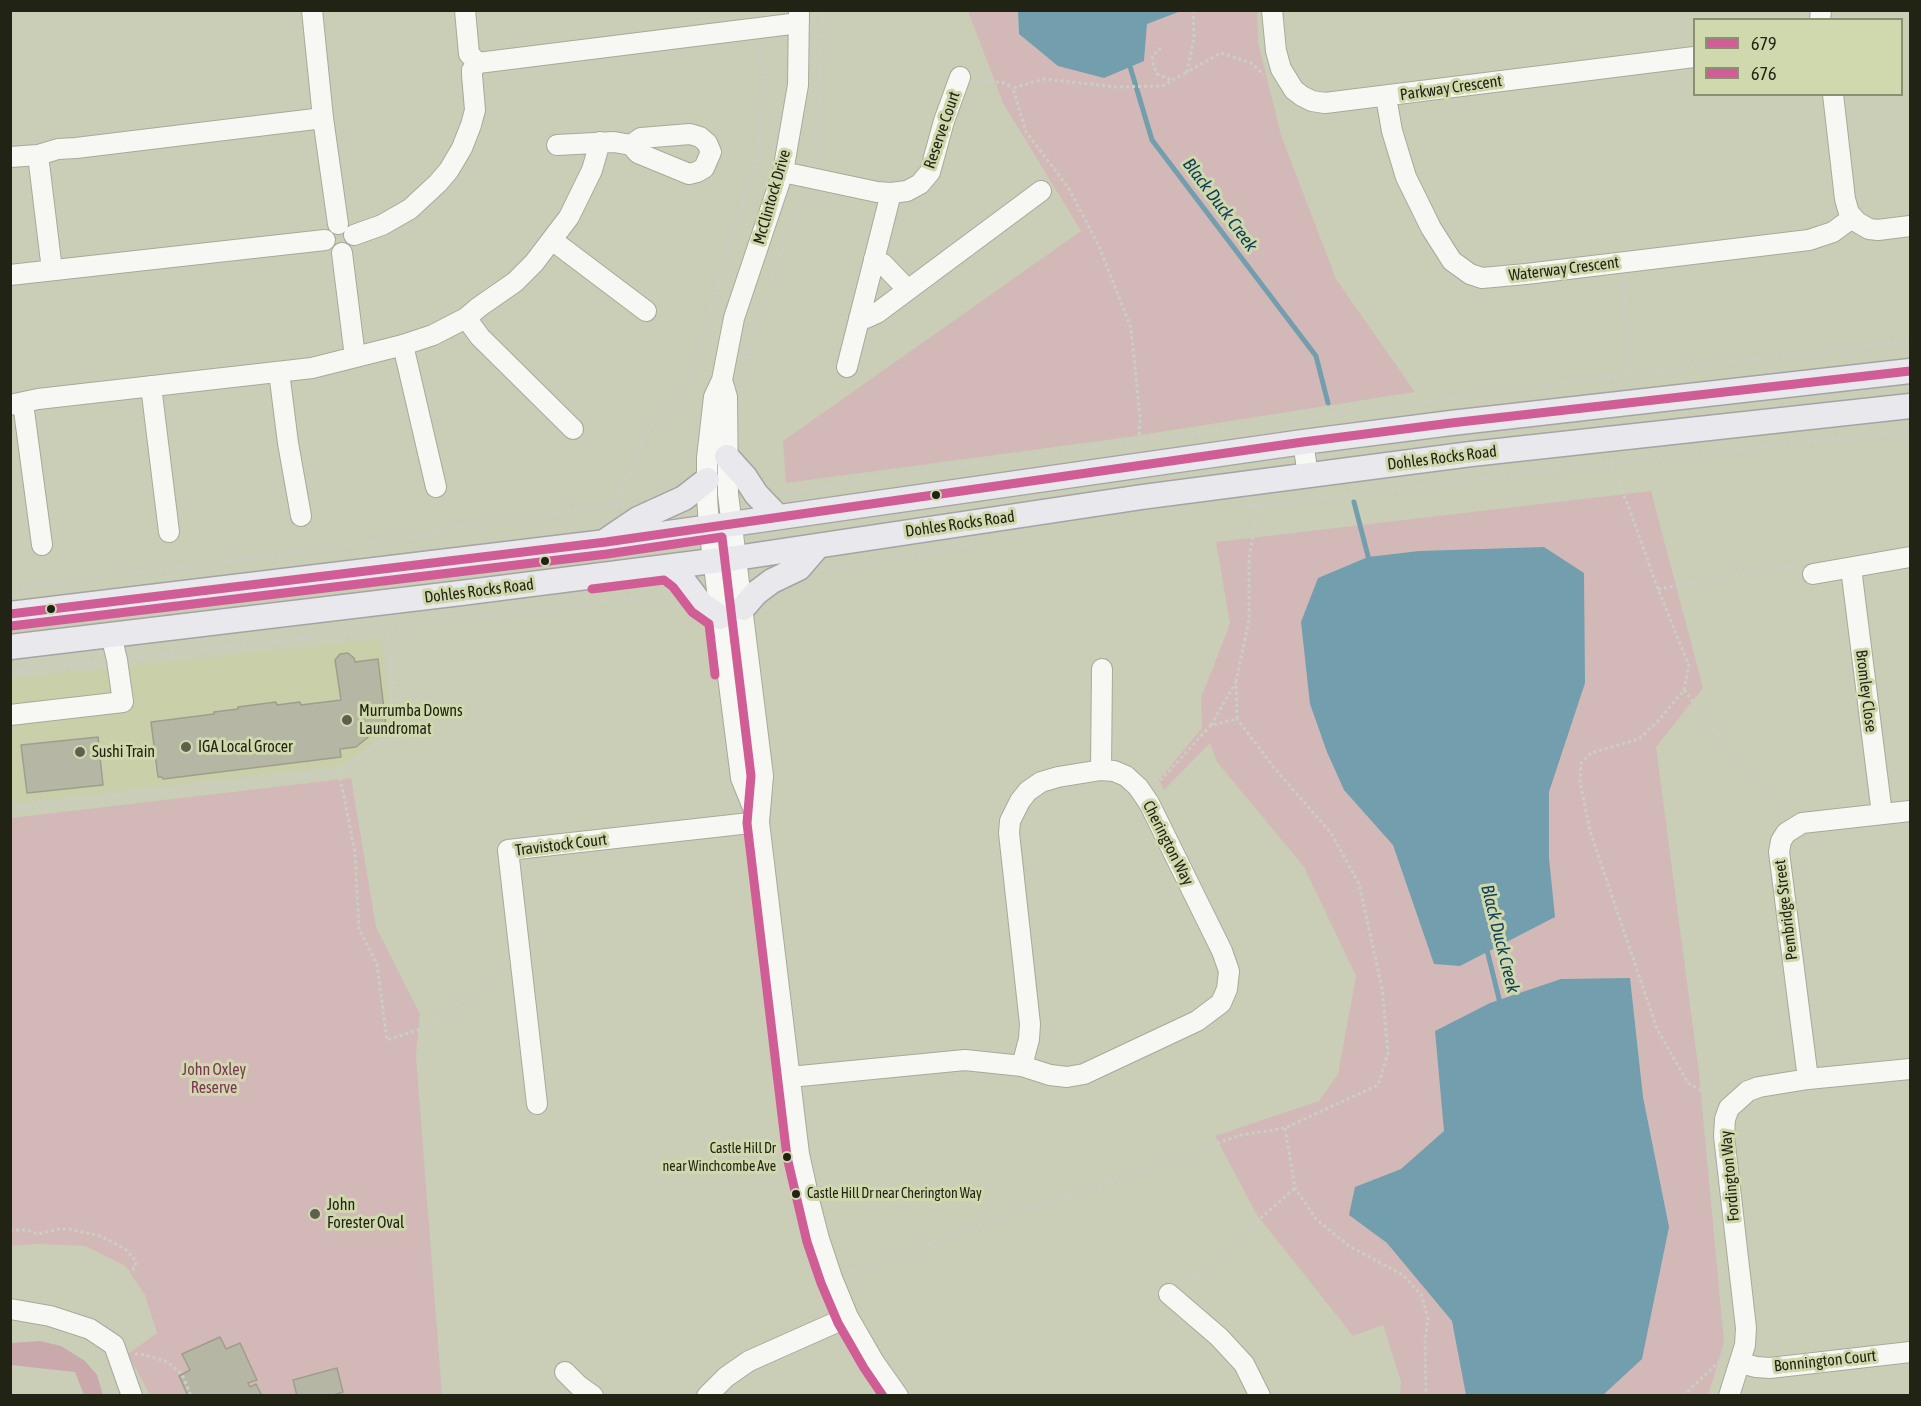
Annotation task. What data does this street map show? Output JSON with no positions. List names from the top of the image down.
{
  "streets": {
    "main road": ["Dohles Rocks Road"],
    "street": [
      "Parkway Crescent",
      "Reserve Court",
      "McClintock Drive",
      "Waterway Crescent",
      "Bromley Close",
      "Cherington Way",
      "Travistock Court",
      "Pembridge Street",
      "Fordington Way",
      "Bonnington Court"
    ]
  },
  "crossings": [
    ["Parkway Crescent", "Waterway Crescent"],
    ["Reserve Court", "McClintock Drive"],
    ["McClintock Drive", "Dohles Rocks Road"],
    ["Pembridge Street", "Fordington Way"],
    ["Fordington Way", "Bonnington Court"]
  ],
  "water": ["Black Duck Creek"],
  "parks": ["John Oxley Reserve"],
  "places": [
    "Murrumba Downs Laundromat",
    "IGA Local Grocer",
    "Sushi Train",
    "Castle Hill Dr near Winchcombe Ave",
    "Castle Hill Dr near Cherington Way",
    "John Forester Oval"
  ],
  "lines": ["transit line 679", "transit line 676"],
  "legend": ["679", "676"]
}
